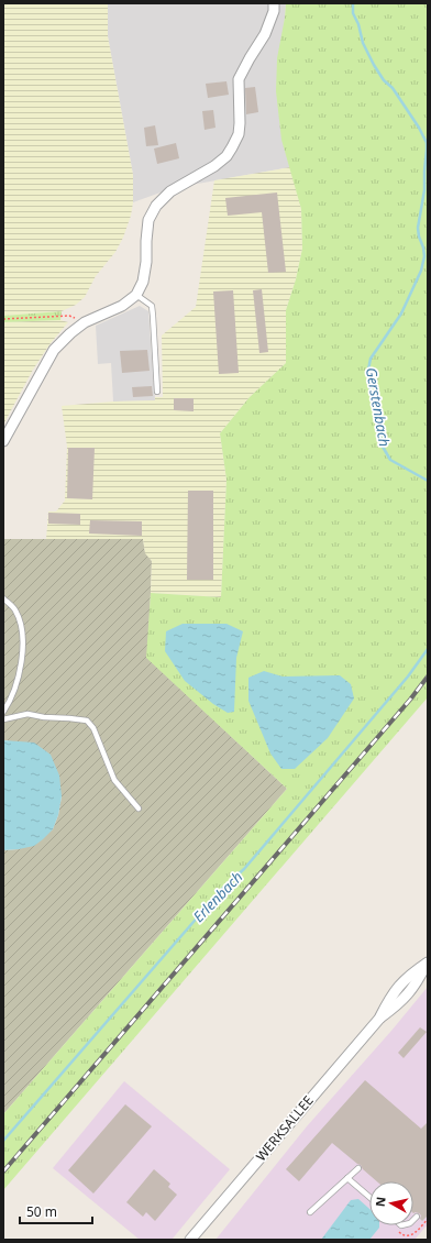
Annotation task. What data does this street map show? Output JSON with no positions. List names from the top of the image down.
{
  "streets": {
    "street": ["WERKSALLEE"]
  },
  "water": ["Gerstenbach", "Erlenbach"],
  "scale_bar": "50 m",
  "north": "left"
}
